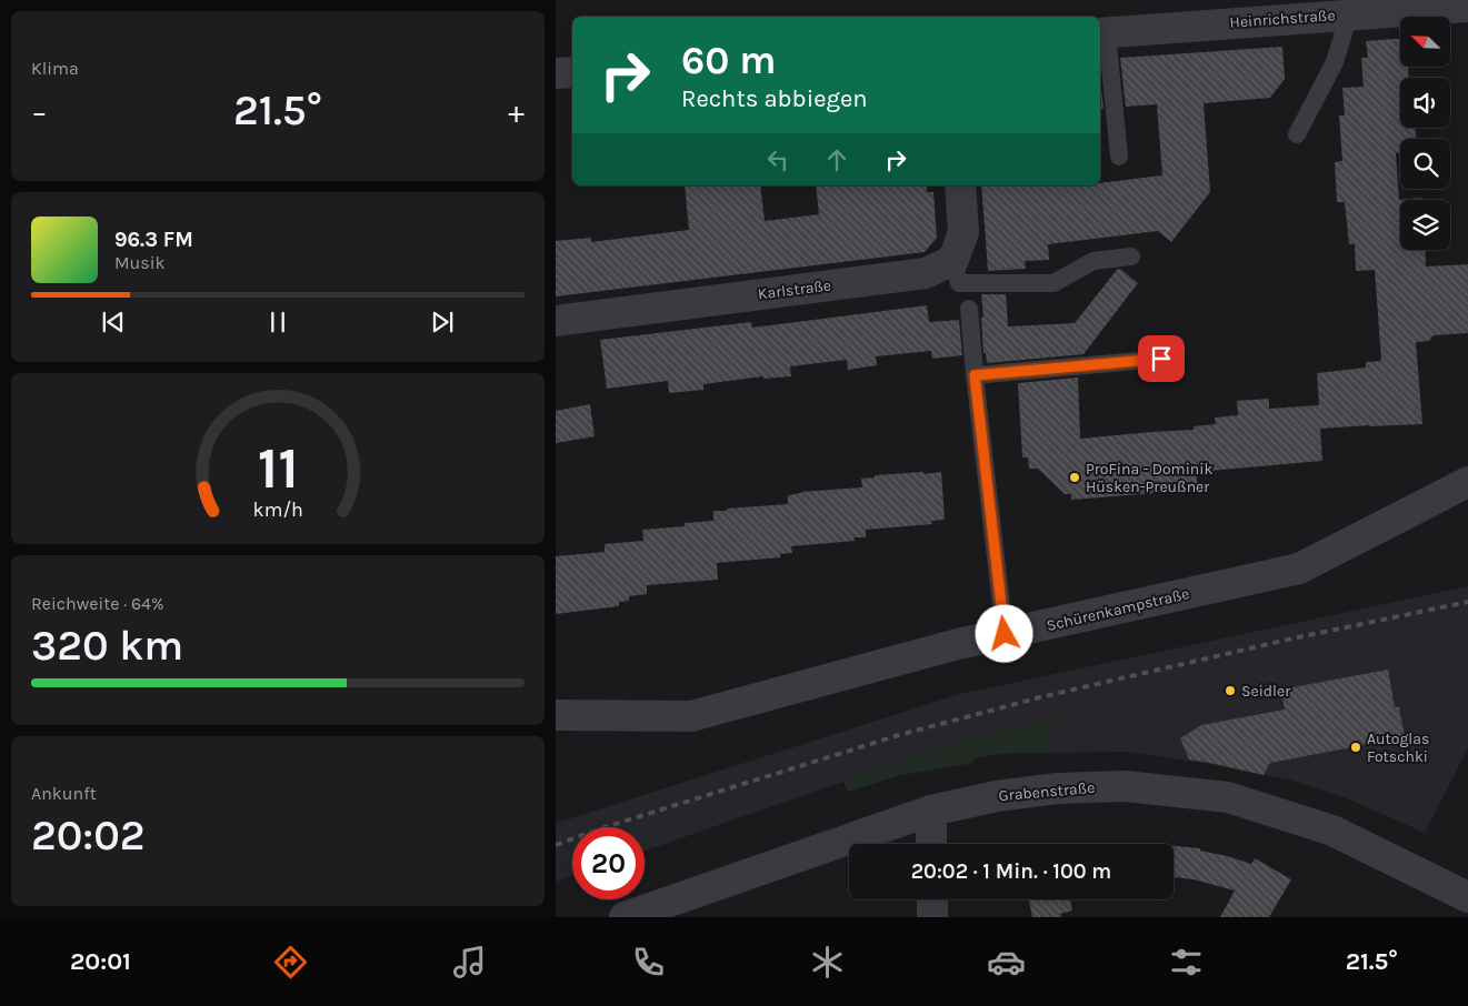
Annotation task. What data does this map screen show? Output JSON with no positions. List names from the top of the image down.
{
  "streets": {
    "street": [
      "Heinrichstraße",
      "Karlstraße",
      "Schürenkampstraße",
      "Grabenstraße"
    ]
  },
  "places": ["ProFina - Dominik Hüsken-Preußner", "Seidler", "Autoglas Fotschki"],
  "north": "top left",
  "page": {
    "tile": [
      "Klima",
      ["Reichweite · 64%", "320 km"],
      ["Ankunft", "20:02"]
    ],
    "turn": ["60 m", "Rechts abbiegen"],
    "heat": ["−", "21.5°", "+"],
    "song": ["96.3 FM", "Musik"],
    "limit": "20",
    "trip": "20:02 · 1 Min. · 100 m",
    "tabs": ["20:01", "21.5°"],
    "gauge": ["11", "km/h"]
  }
}
